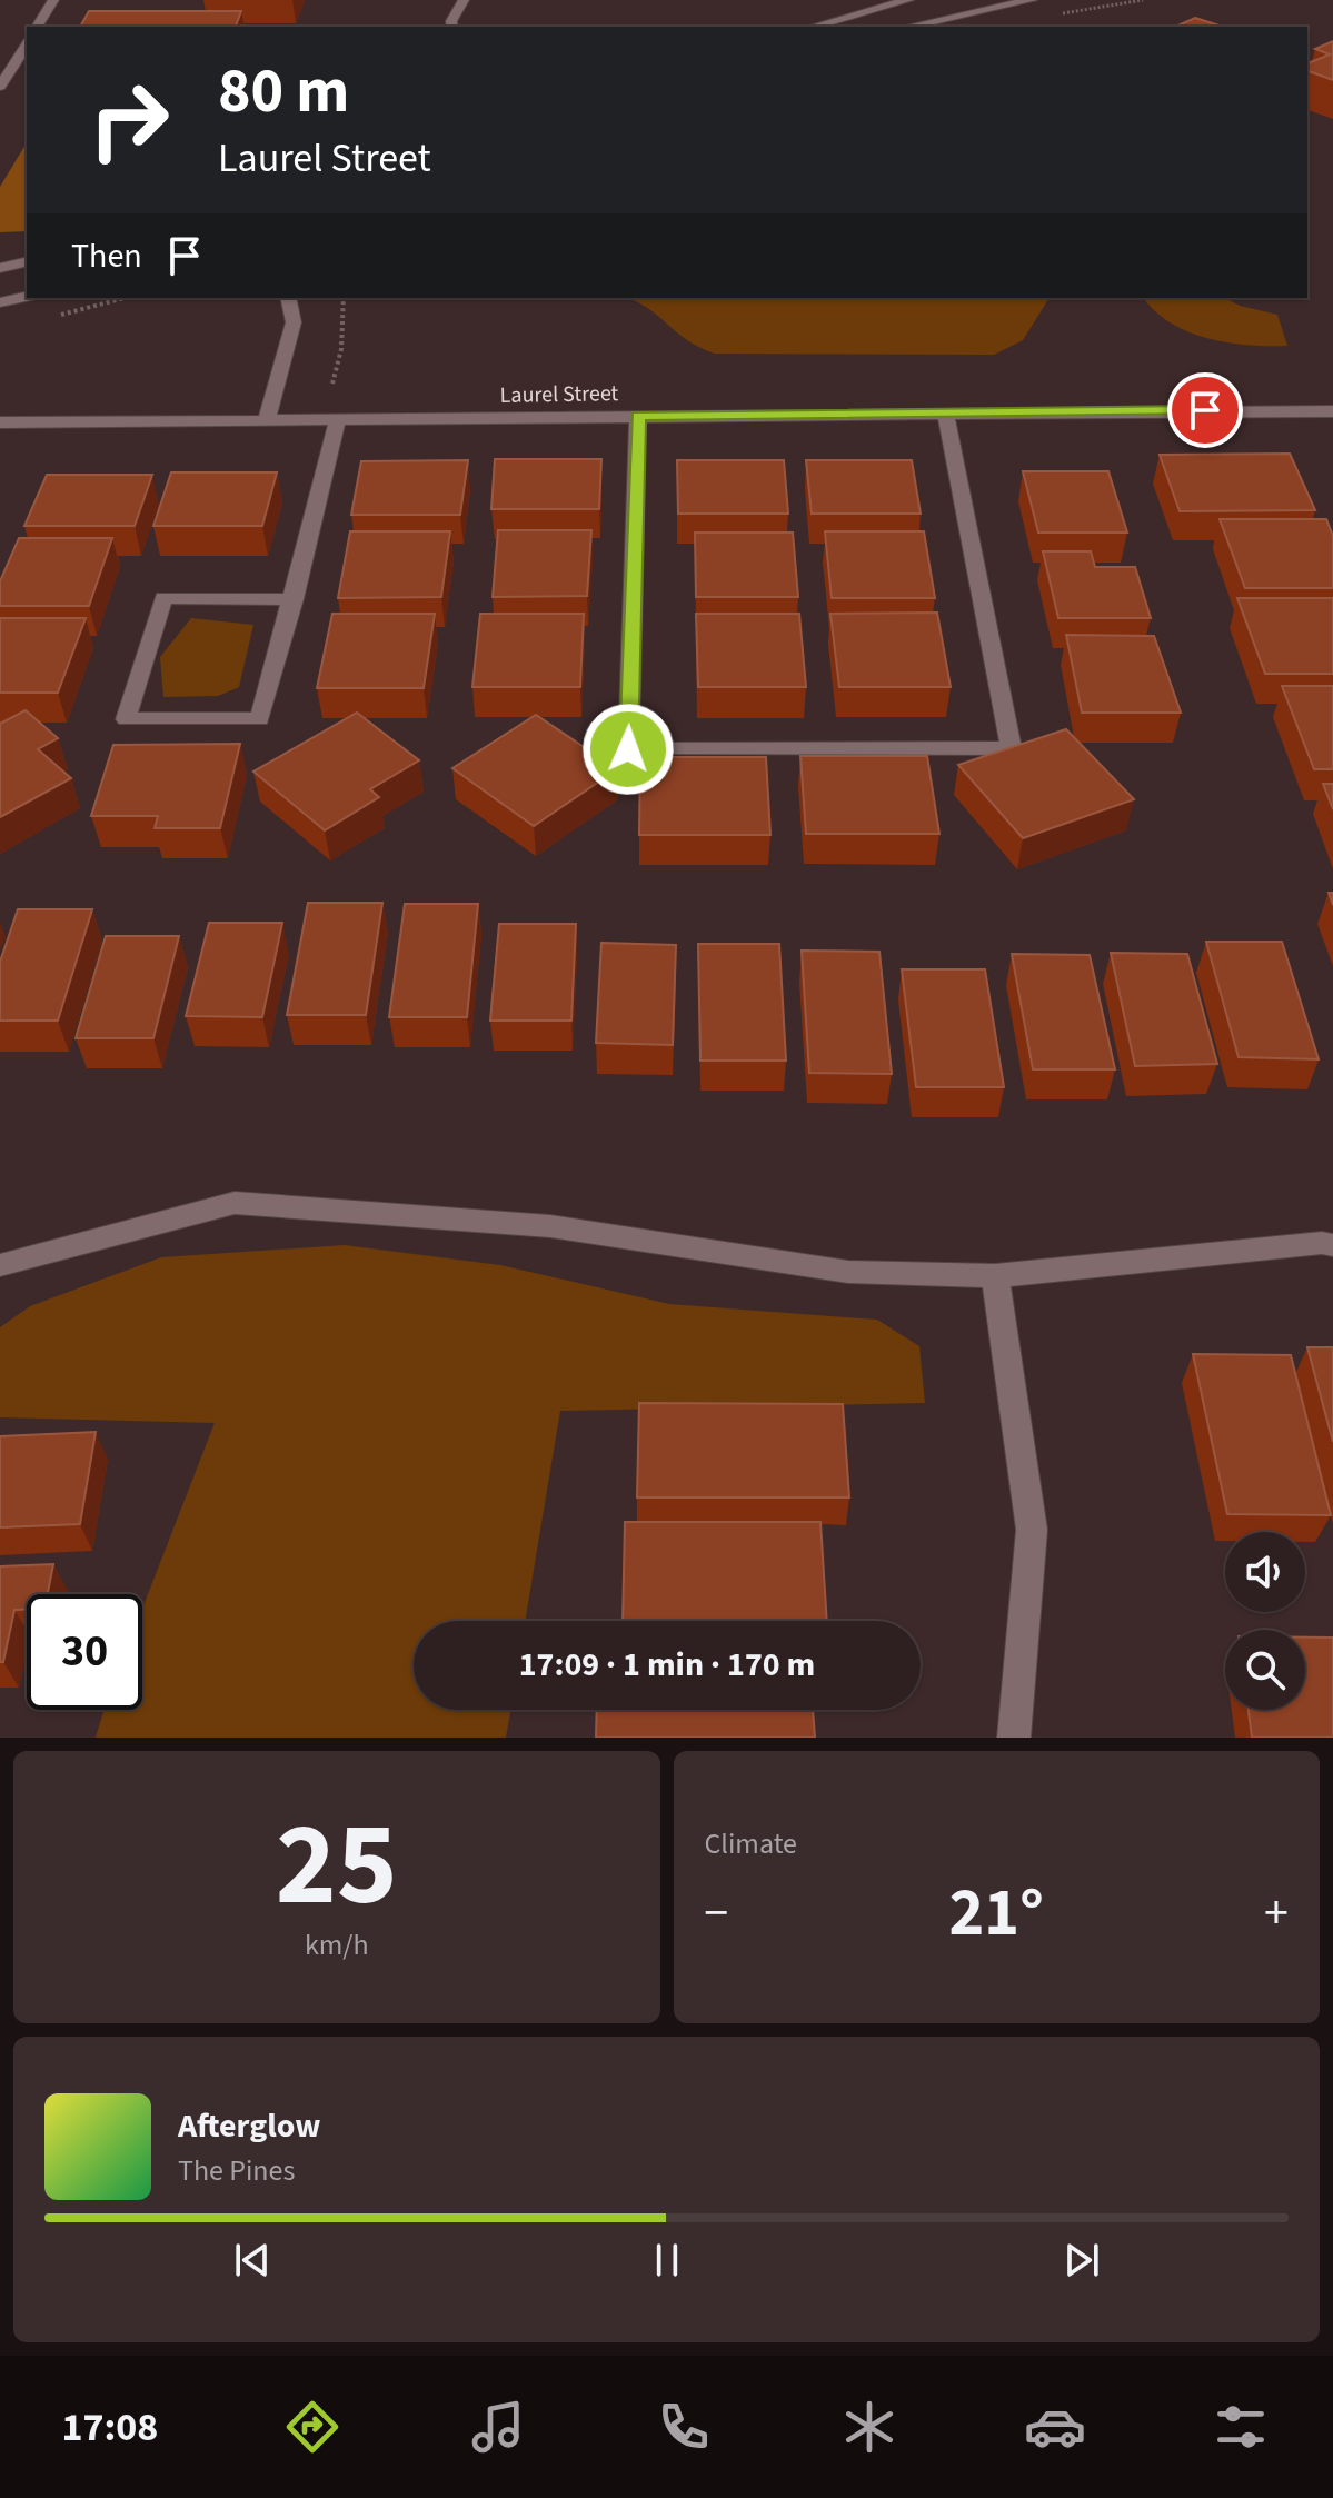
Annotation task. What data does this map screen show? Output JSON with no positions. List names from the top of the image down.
{
  "streets": {
    "street": ["Laurel Street"]
  },
  "page": {
    "turn": ["80 m", "Laurel Street"],
    "then": "Then",
    "limit": "30",
    "trip": "17:09 · 1 min · 170 m",
    "tile": [
      ["25", "km/h"],
      "Climate"
    ],
    "heat": ["−", "21°", "+"],
    "song": ["Afterglow", "The Pines"],
    "tabs": "17:08"
  }
}
